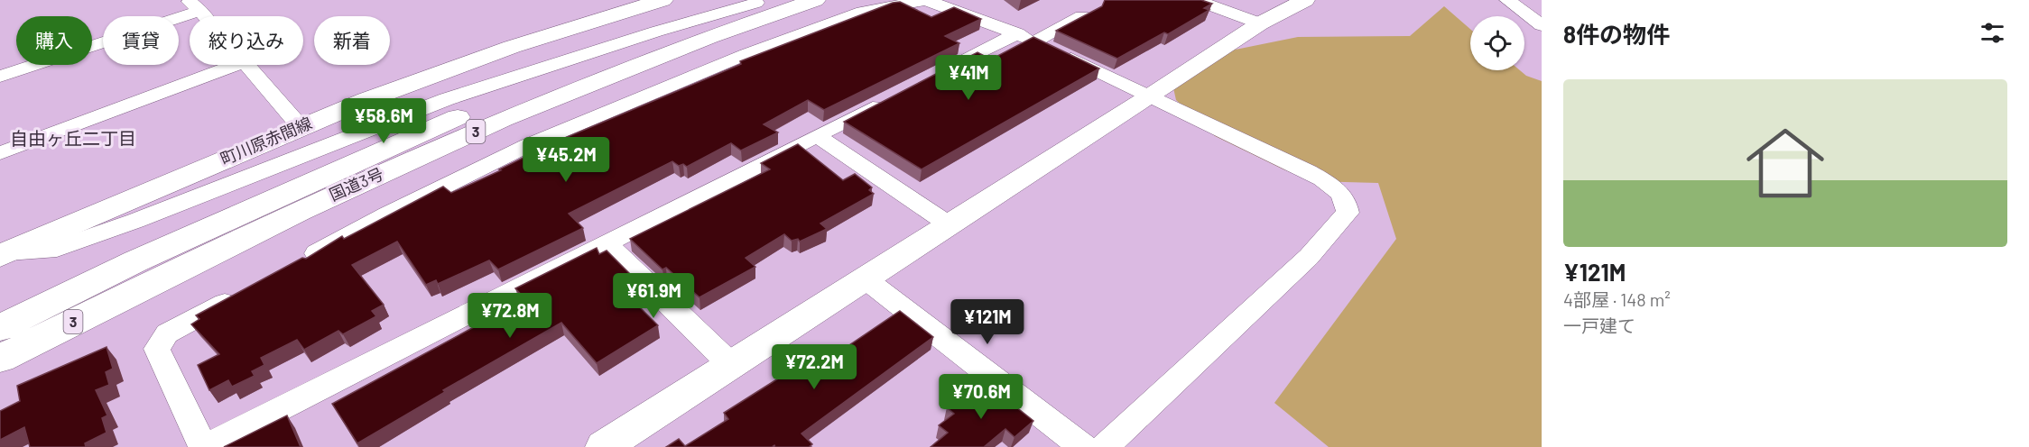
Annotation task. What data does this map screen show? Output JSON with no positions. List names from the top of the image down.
{
  "streets": {
    "main road": ["3", "町川原赤間線", "国道3号"]
  },
  "districts": ["自由ヶ丘二丁目"],
  "page": {
    "heading": "8件の物件",
    "chip": [
      "購入",
      "賃貸",
      "絞り込み",
      "新着"
    ],
    "price": [
      "¥41M",
      "¥58.6M",
      "¥45.2M",
      "¥61.9M",
      "¥72.8M",
      "¥121M",
      "¥72.2M",
      "¥70.6M"
    ],
    "list": [
      {
        "name": "¥121M",
        "note": "4部屋 · 148 m² · 一戸建て"
      }
    ]
  }
}
